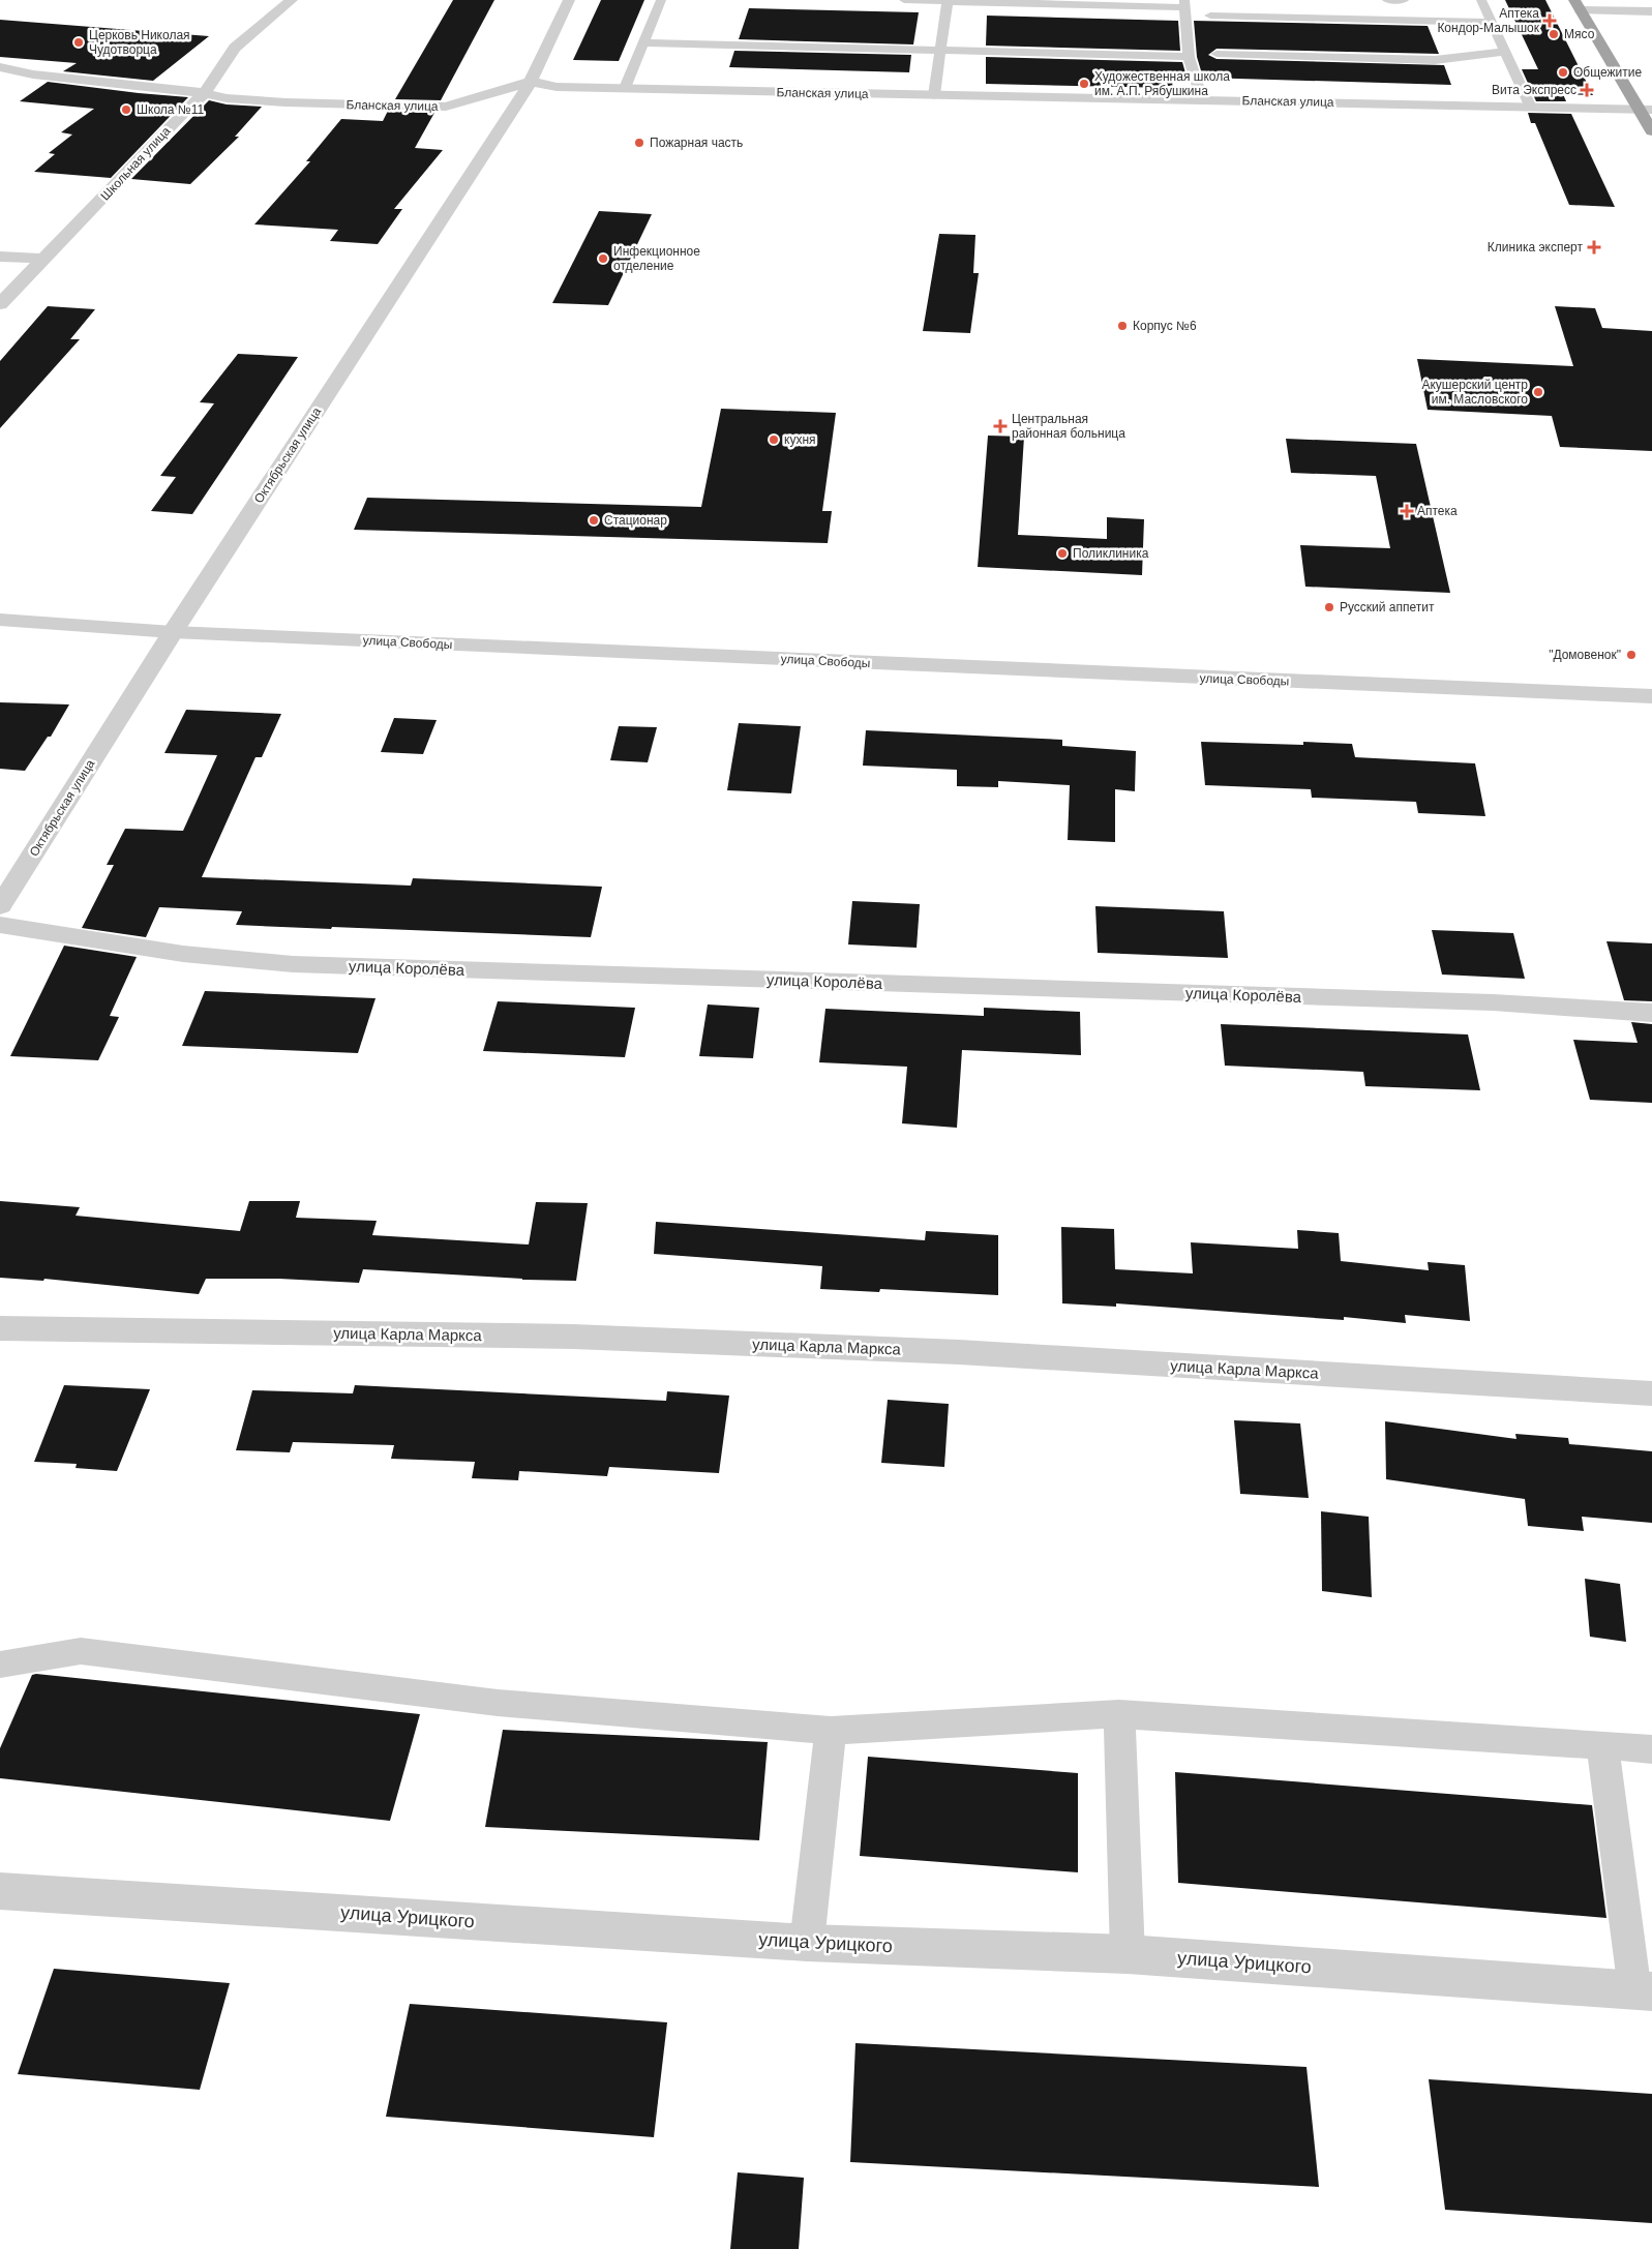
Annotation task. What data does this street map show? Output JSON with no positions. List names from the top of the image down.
{
  "streets": {
    "street": [
      "Бланская улица",
      "Школьная улица",
      "Октябрьская улица",
      "улица Свободы",
      "улица Королёва",
      "улица Карла Маркса",
      "улица Урицкого"
    ]
  },
  "crossings": [
    ["Бланская улица", "Школьная улица"],
    ["Бланская улица", "Октябрьская улица"],
    ["Октябрьская улица", "улица Свободы"]
  ],
  "places": {
    "health": [
      "Аптека Кондор-Малышок",
      "Вита Экспресс",
      "Клиника эксперт",
      "Центральная районная больница",
      "Аптека"
    ],
    "other": [
      "Мясо",
      "Церковь Николая Чудотворца",
      "Общежитие",
      "Художественная школа им. А.П. Рябушкина",
      "Школа №11",
      "Пожарная часть",
      "Инфекционное отделение",
      "Корпус №6",
      "Акушерский центр им. Масловского",
      "кухня",
      "Стационар",
      "Поликлиника",
      "Русский аппетит",
      "\"Домовенок\""
    ]
  }
}
